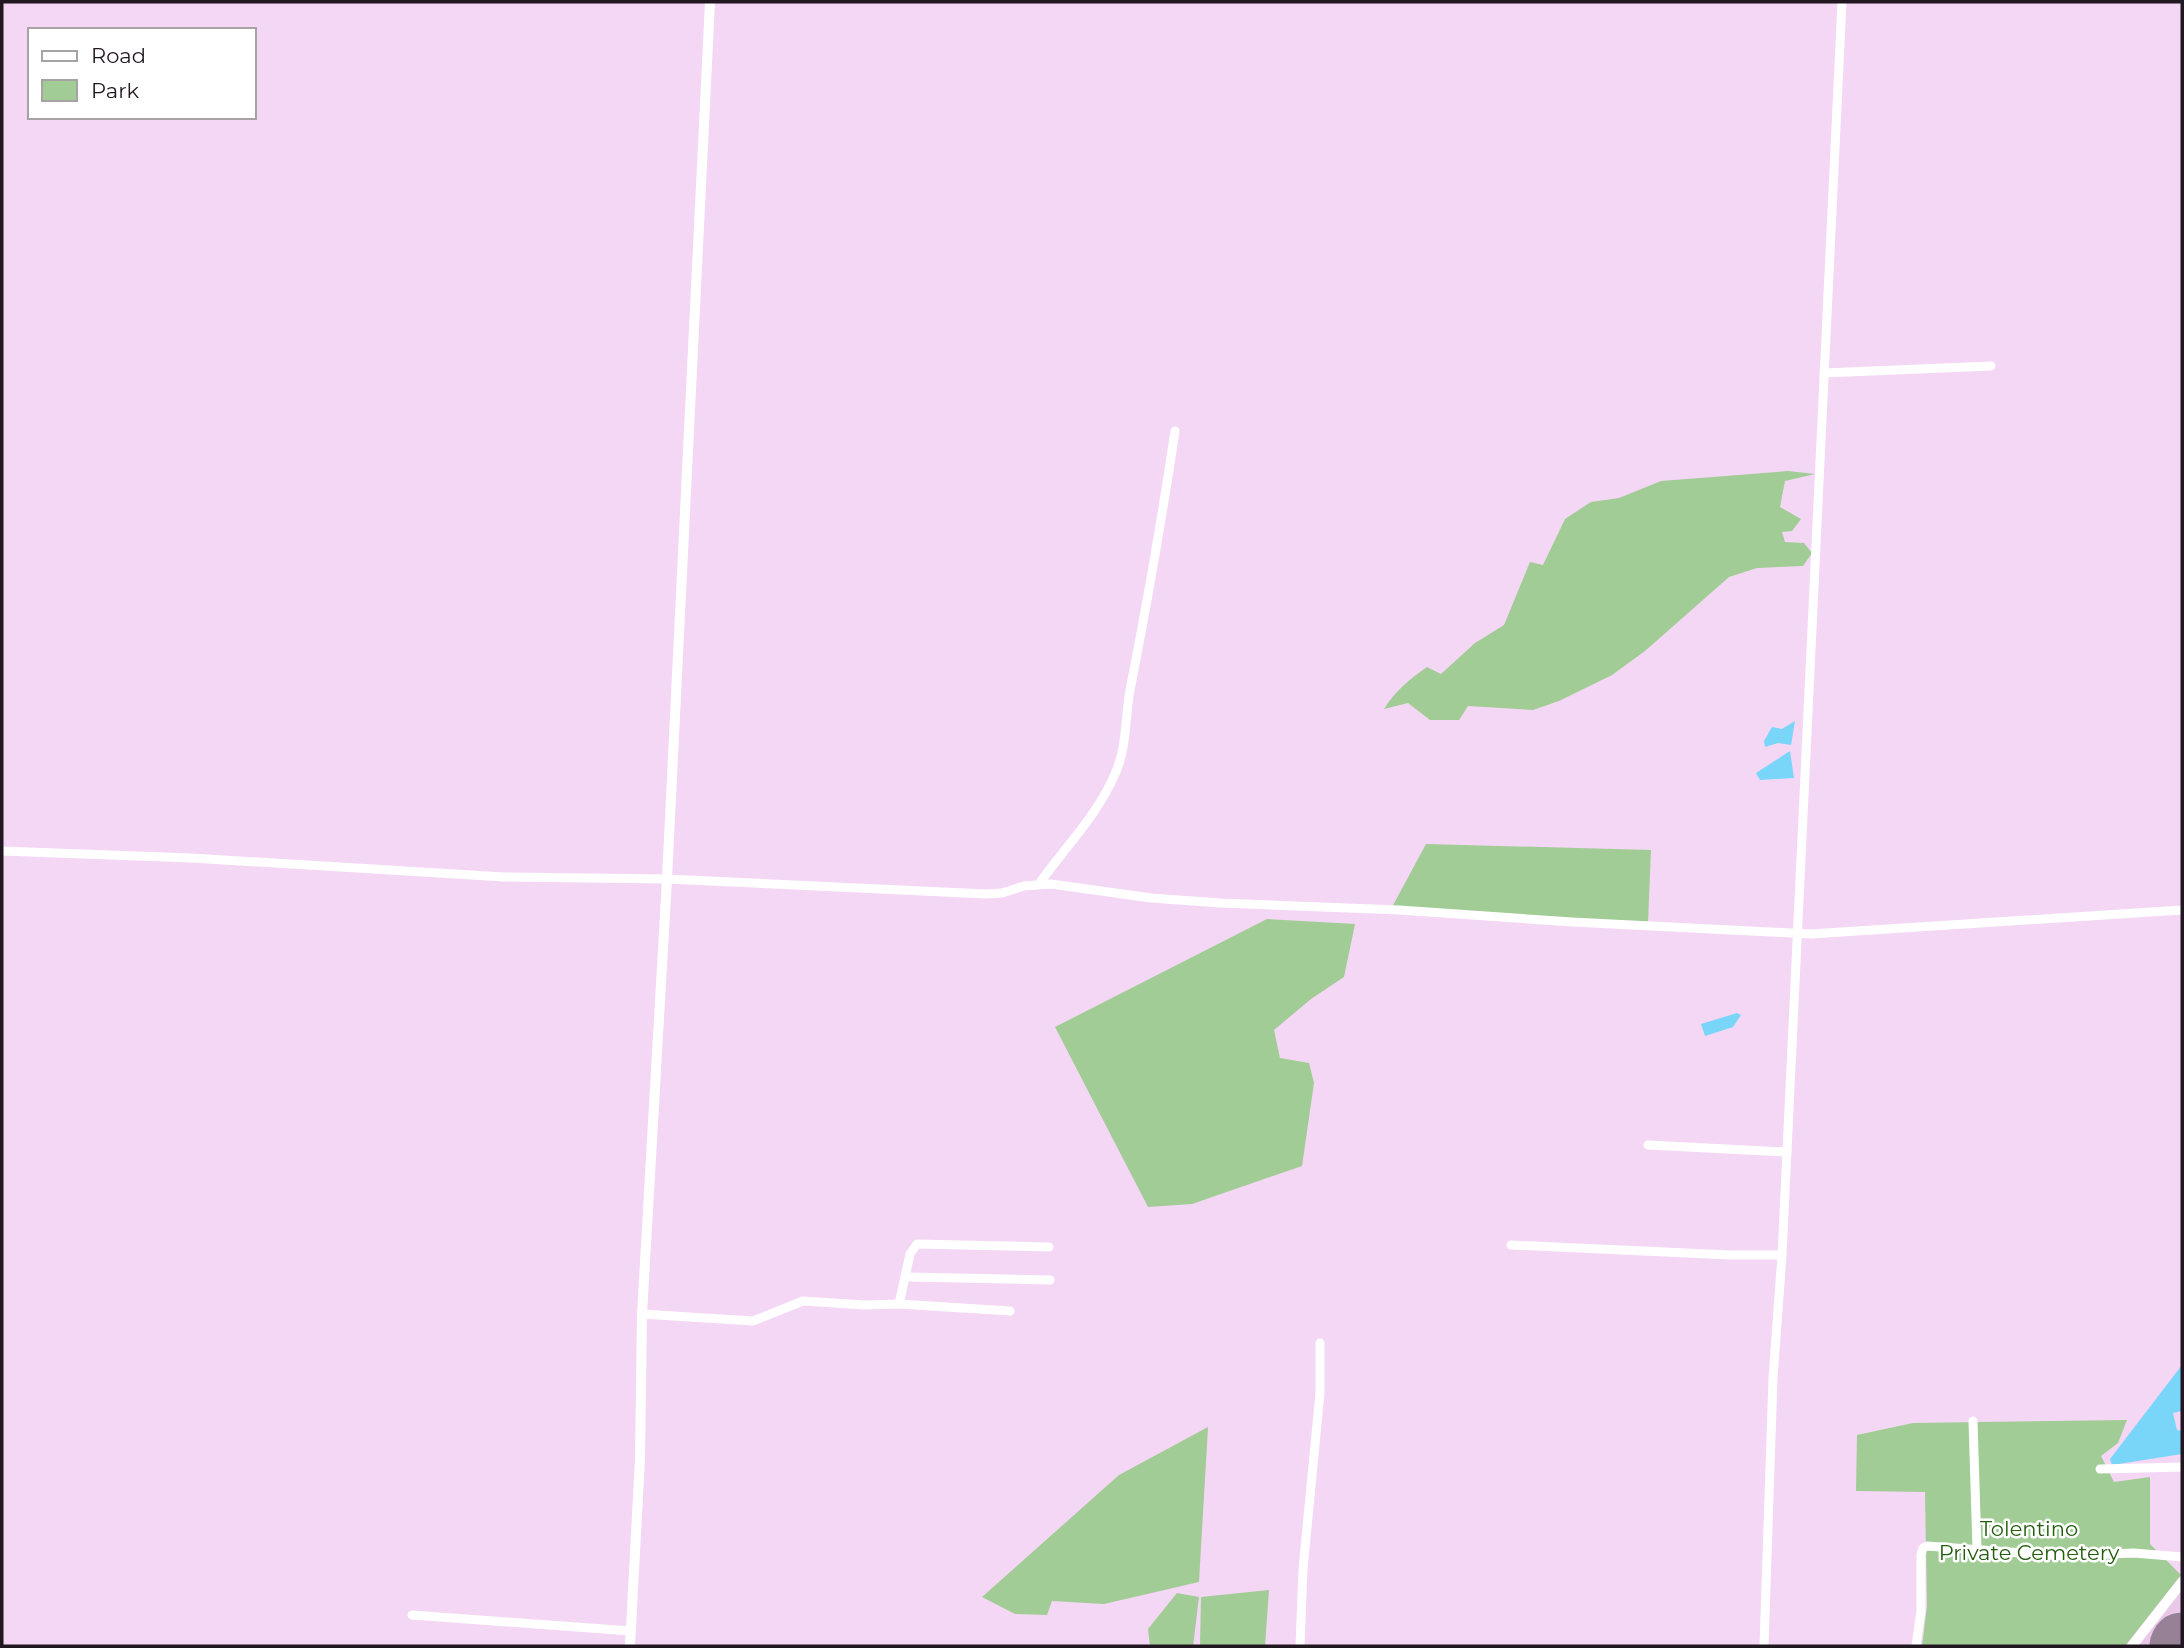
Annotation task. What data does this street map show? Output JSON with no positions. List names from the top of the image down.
{
  "parks": ["Tolentino Private Cemetery"],
  "legend": ["Road", "Park"]
}
